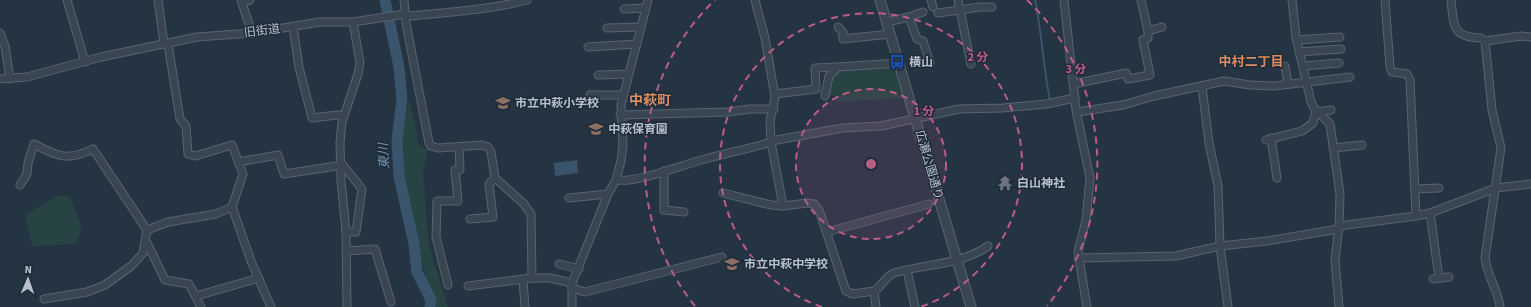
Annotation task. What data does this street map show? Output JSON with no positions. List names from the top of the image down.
{
  "streets": {
    "street": ["旧街道", "広瀬公園通り"]
  },
  "districts": ["中村二丁目", "中萩町"],
  "water": ["東川"],
  "places": {
    "bus stop": ["横山"],
    "school or university": ["市立中萩小学校", "中萩保育園", "市立中萩中学校"],
    "temple": ["白山神社"]
  },
  "north": "top",
  "rings": ["2 分", "3 分", "1 分"]
}
